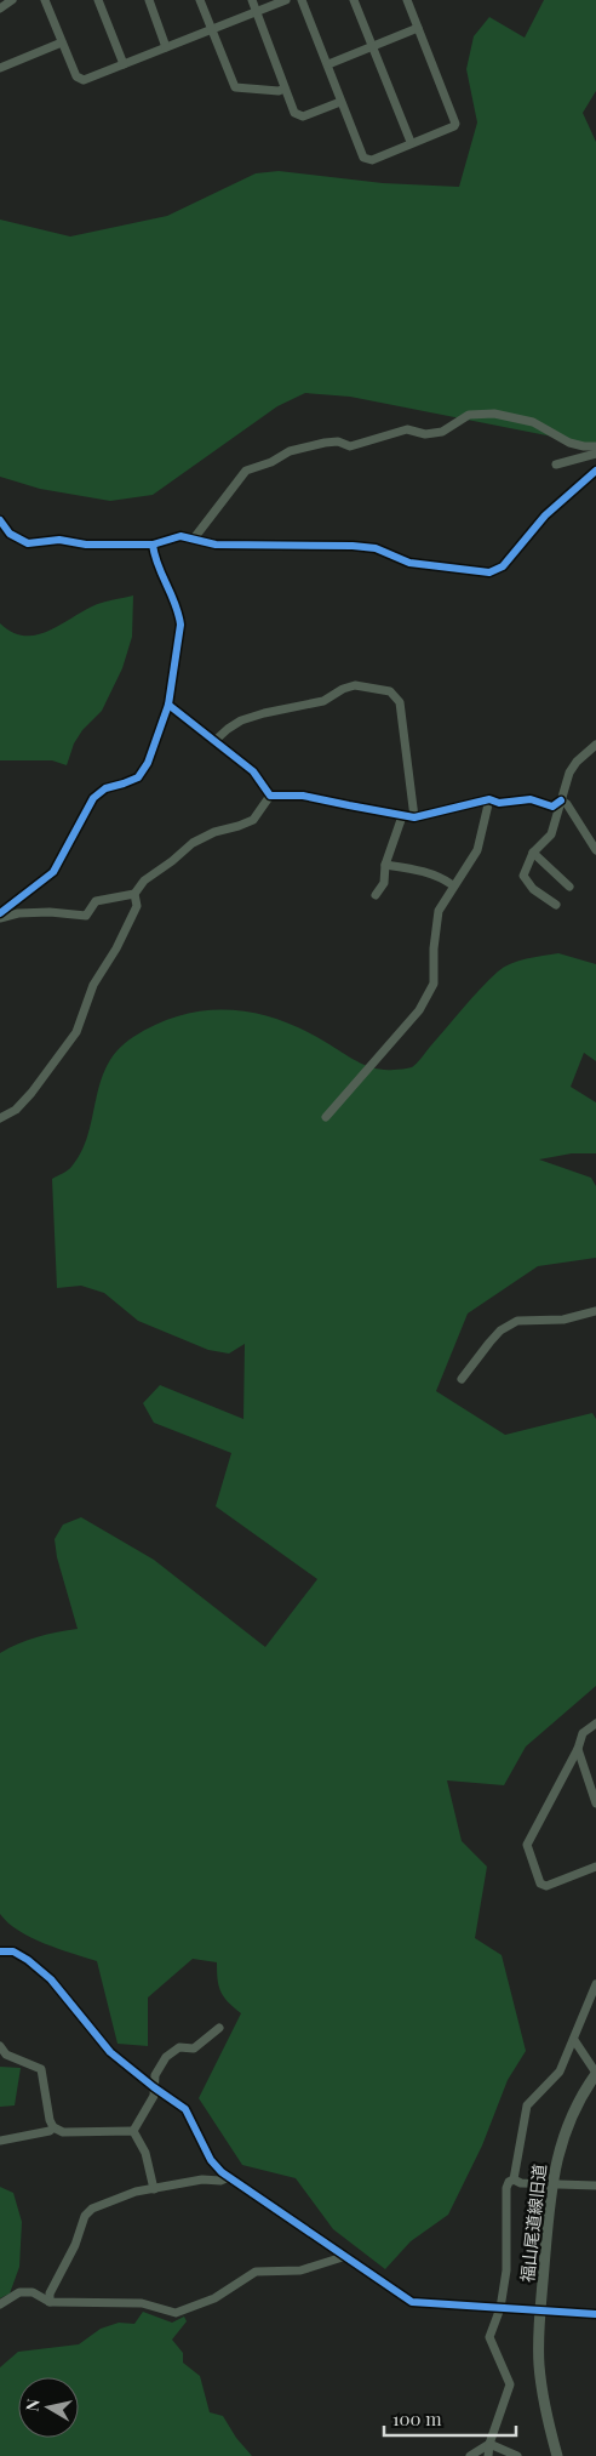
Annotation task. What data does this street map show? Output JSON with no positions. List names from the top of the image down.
{
  "streets": {
    "street": ["福山尾道線旧道"]
  },
  "scale_bar": "100 m",
  "north": "left"
}
